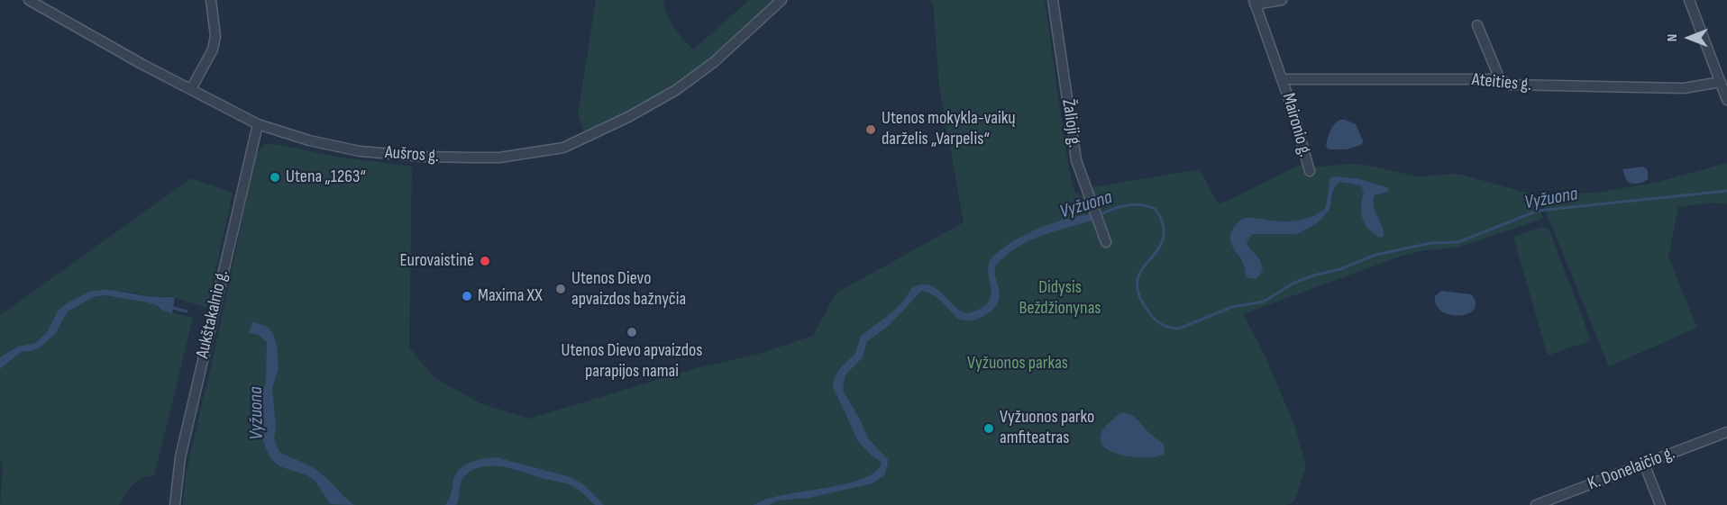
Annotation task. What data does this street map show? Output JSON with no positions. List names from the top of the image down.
{
  "streets": {
    "street": [
      "Ateities g.",
      "Žalioji g.",
      "Maironio g.",
      "Aušros g.",
      "Aukštakalnio g.",
      "K. Donelaičio g."
    ]
  },
  "crossings": [
    ["Ateities g.", "Maironio g."],
    ["Aušros g.", "Aukštakalnio g."]
  ],
  "water": ["Vyžuona"],
  "parks": ["Didysis Beždžionynas", "Vyžuonos parkas"],
  "places": [
    "Utenos mokykla-vaikų darželis „Varpelis“",
    "Utena „1263“",
    "Eurovaistinė",
    "Utenos Dievo apvaizdos bažnyčia",
    "Maxima XX",
    "Utenos Dievo apvaizdos parapijos namai",
    "Vyžuonos parko amfiteatras"
  ],
  "north": "left"
}
